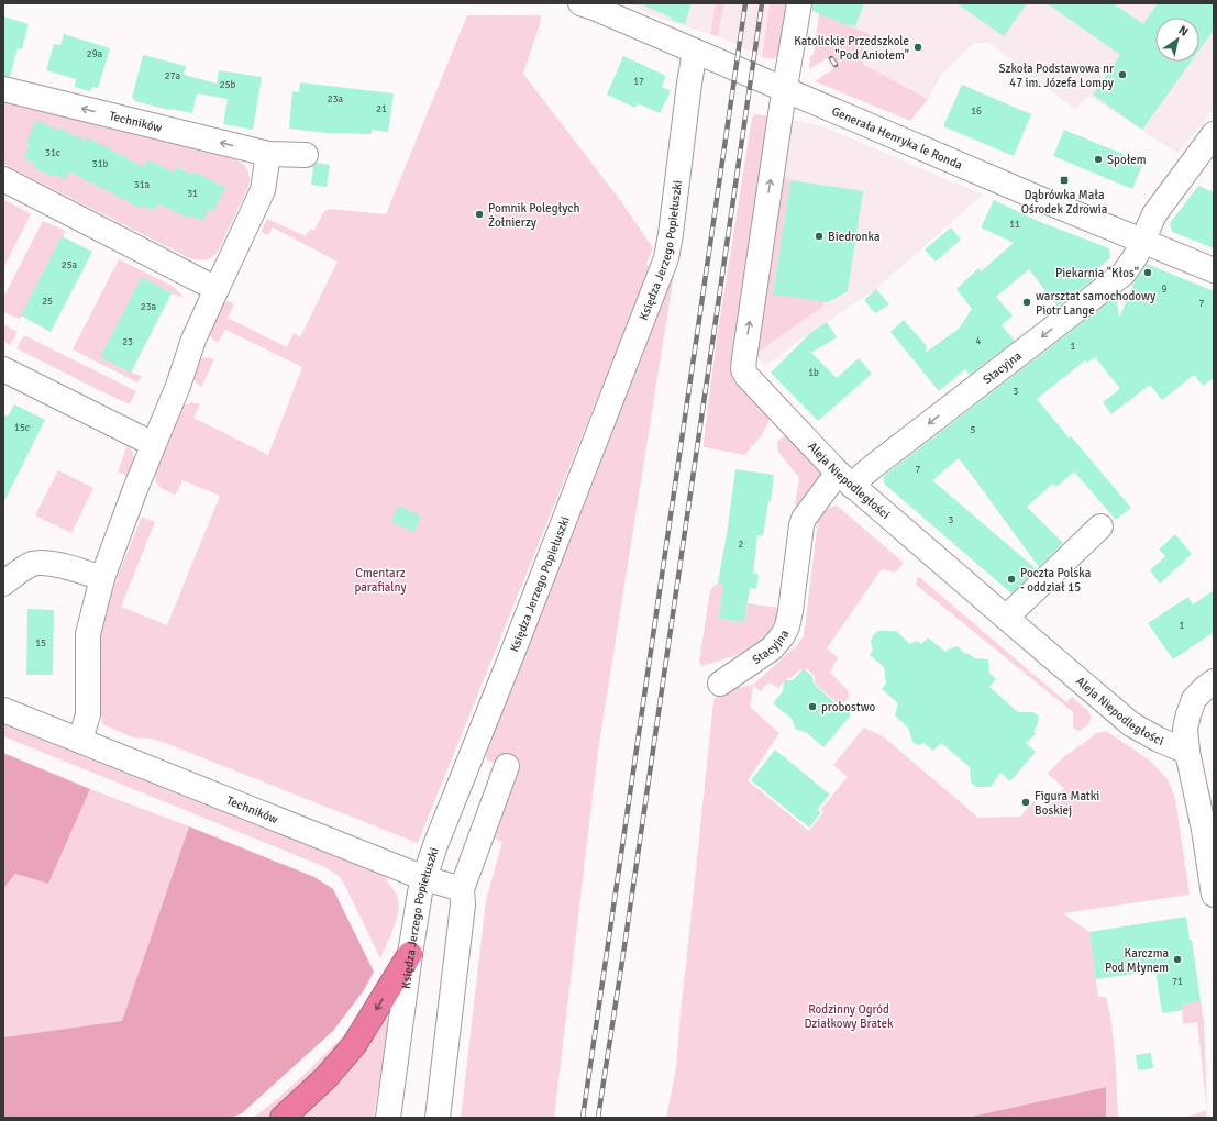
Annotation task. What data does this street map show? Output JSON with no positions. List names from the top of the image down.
{
  "streets": {
    "street": [
      "Techników",
      "Generała Henryka le Ronda",
      "Księdza Jerzego Popiełuszki",
      "Stacyjna",
      "Aleja Niepodległości"
    ]
  },
  "crossings": [
    ["Techników", "Księdza Jerzego Popiełuszki"],
    ["Generała Henryka le Ronda", "Księdza Jerzego Popiełuszki"],
    ["Generała Henryka le Ronda", "Stacyjna"],
    ["Generała Henryka le Ronda", "Aleja Niepodległości"],
    ["Stacyjna", "Aleja Niepodległości"]
  ],
  "one_way": ["Aleja Niepodległości"],
  "parks": ["Cmentarz parafialny", "Rodzinny Ogród Działkowy Bratek"],
  "places": {
    "other": [
      "Katolickie Przedszkole \"Pod Aniołem\"",
      "Szkoła Podstawowa nr 47 im. Józefa Lompy",
      "Społem",
      "Pomnik Poległych Żołnierzy",
      "Biedronka",
      "Piekarnia \"Kłos\"",
      "warsztat samochodowy Piotr Lange",
      "Poczta Polska - oddział 15",
      "probostwo",
      "Figura Matki Boskiej",
      "Karczma Pod Młynem"
    ],
    "transit": ["Dąbrówka Mała Ośrodek Zdrowia"]
  },
  "house_numbers": [
    "29a",
    "27a",
    "17",
    "25b",
    "23a",
    "21",
    "16",
    "31c",
    "31b",
    "31a",
    "31",
    "11",
    "25a",
    "9",
    "25",
    "7",
    "23a",
    "4",
    "23",
    "1",
    "1b",
    "3",
    "15c",
    "5",
    "7",
    "3",
    "2",
    "1",
    "15",
    "71"
  ],
  "north": "top right"
}
